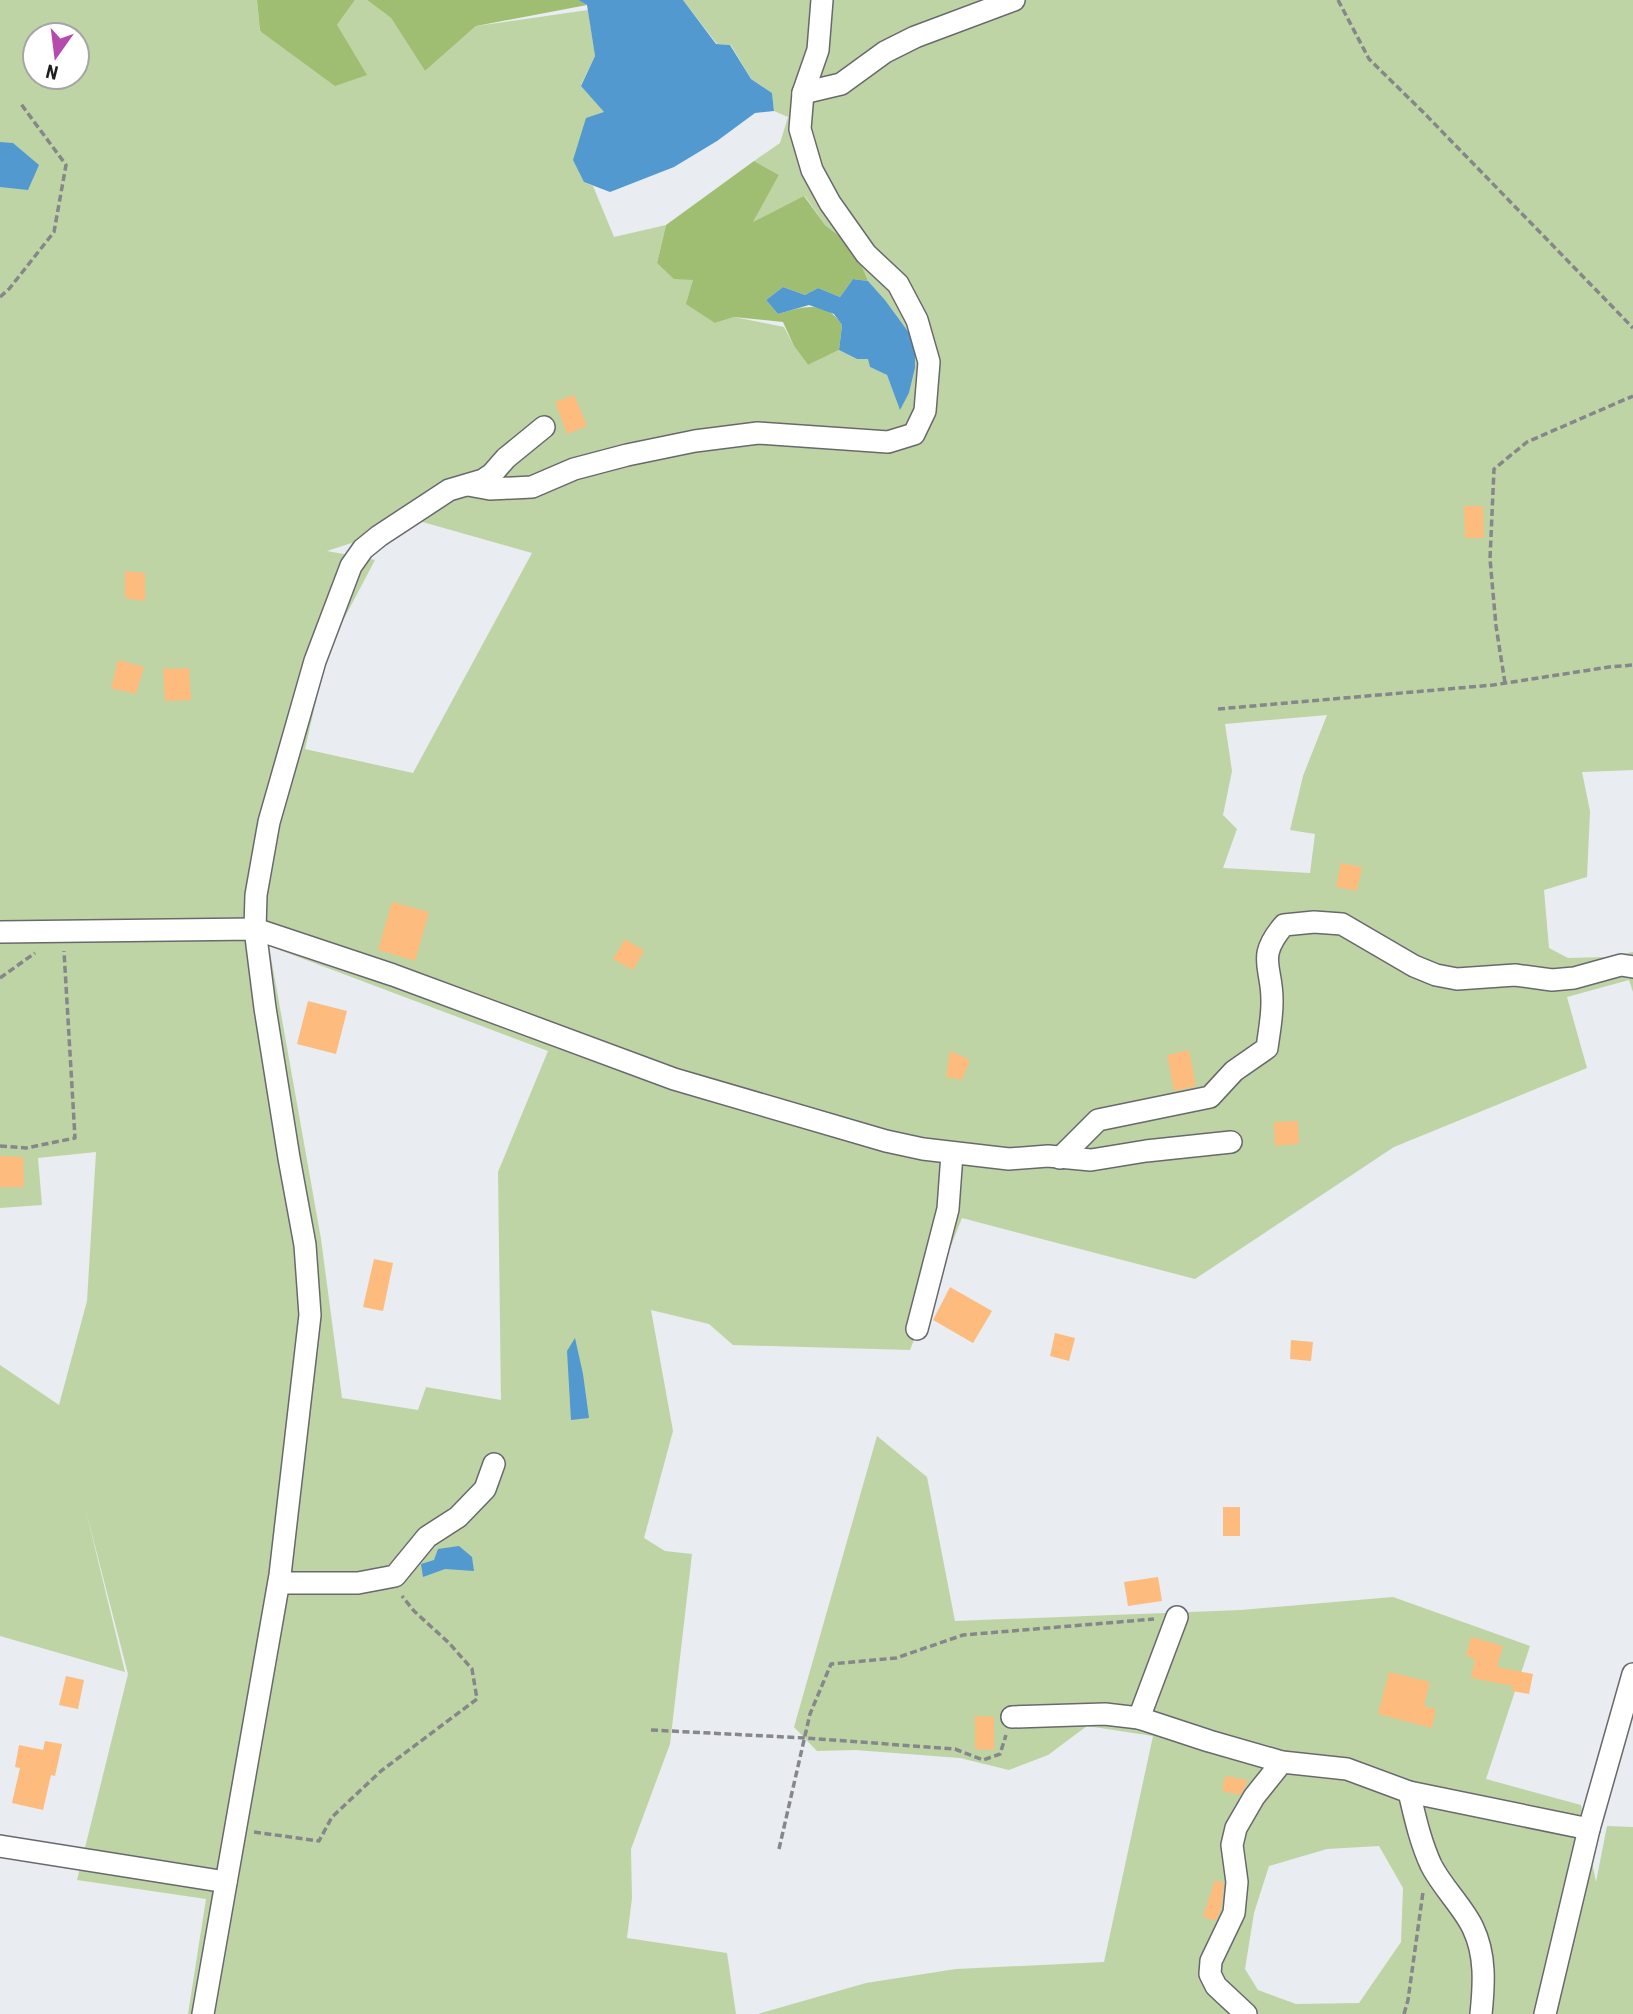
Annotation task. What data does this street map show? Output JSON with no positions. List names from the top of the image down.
{
  "north": "bottom"
}
